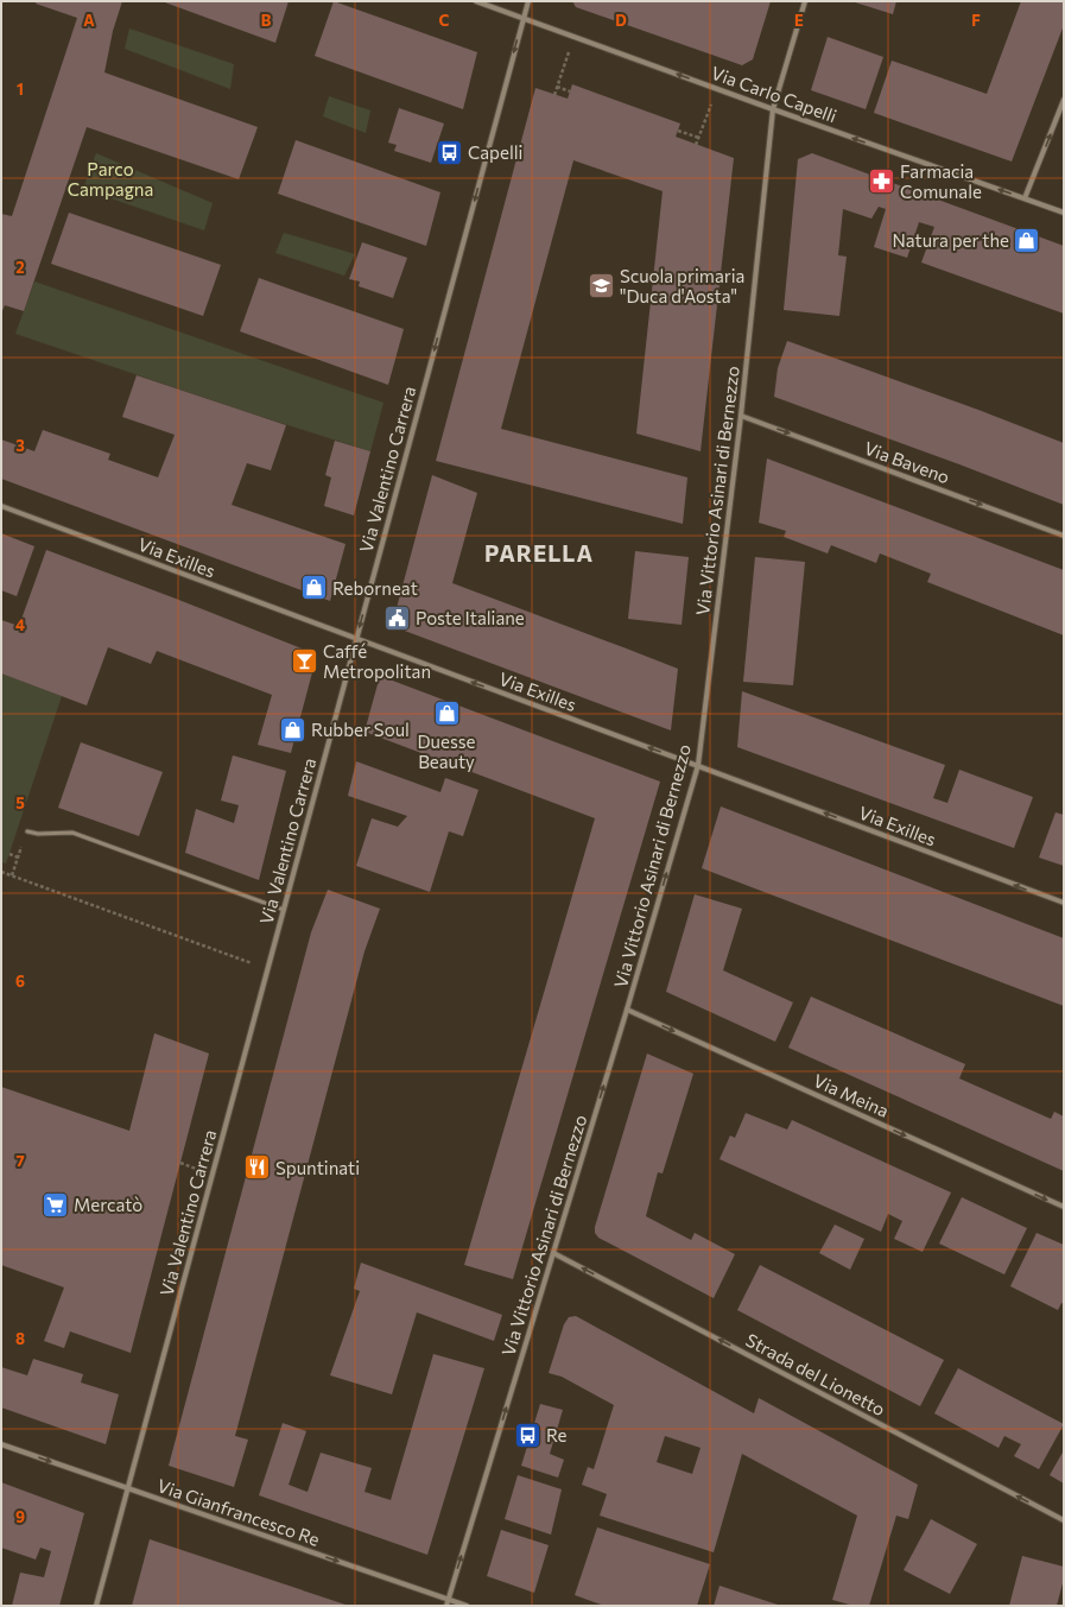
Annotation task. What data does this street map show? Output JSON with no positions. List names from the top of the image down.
{
  "streets": {
    "street": [
      "Via Carlo Capelli",
      "Via Baveno",
      "Via Valentino Carrera",
      "Via Vittorio Asinari di Bernezzo",
      "Via Exilles",
      "Via Meina",
      "Strada del Lionetto",
      "Via Gianfrancesco Re"
    ]
  },
  "crossings": [
    ["Via Carlo Capelli", "Via Valentino Carrera"],
    ["Via Carlo Capelli", "Via Vittorio Asinari di Bernezzo"],
    ["Via Baveno", "Via Vittorio Asinari di Bernezzo"],
    ["Via Valentino Carrera", "Via Exilles"],
    ["Via Valentino Carrera", "Via Gianfrancesco Re"],
    ["Via Vittorio Asinari di Bernezzo", "Via Exilles"],
    ["Via Vittorio Asinari di Bernezzo", "Via Meina"],
    ["Via Vittorio Asinari di Bernezzo", "Strada del Lionetto"],
    ["Via Vittorio Asinari di Bernezzo", "Via Gianfrancesco Re"]
  ],
  "one_way": [
    "Via Carlo Capelli",
    "Via Baveno",
    "Via Valentino Carrera",
    "Via Vittorio Asinari di Bernezzo",
    "Via Exilles",
    "Via Meina",
    "Strada del Lionetto",
    "Via Gianfrancesco Re"
  ],
  "districts": ["PARELLA"],
  "parks": ["Parco Campagna"],
  "places": {
    "bus stop": ["Capelli", "Re"],
    "pharmacy": ["Farmacia Comunale"],
    "shop": [
      "Natura per the",
      "Reborneat",
      "Duesse Beauty",
      "Rubber Soul"
    ],
    "school or university": ["Scuola primaria \"Duca d'Aosta\""],
    "public building": ["Poste Italiane"],
    "bar": ["Caffé Metropolitan"],
    "restaurant": ["Spuntinati"],
    "supermarket": ["Mercatò"]
  },
  "grid": {
    "columns": [
      "A",
      "B",
      "C",
      "D",
      "E",
      "F"
    ],
    "rows": [
      "1",
      "2",
      "3",
      "4",
      "5",
      "6",
      "7",
      "8",
      "9"
    ]
  }
}
